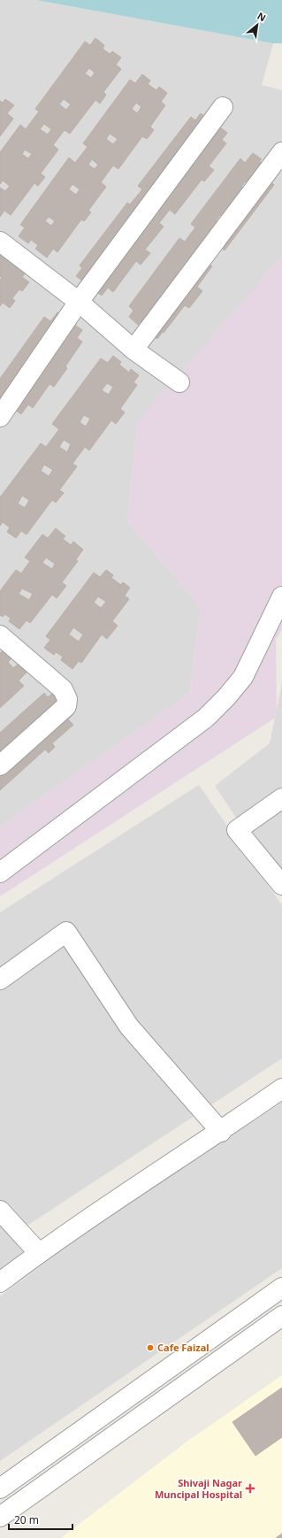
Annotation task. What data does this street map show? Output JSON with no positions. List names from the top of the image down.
{
  "places": {
    "other": ["Cafe Faizal"],
    "health": ["Shivaji Nagar Muncipal Hospital"]
  },
  "scale_bar": "20 m",
  "north": "top right"
}
